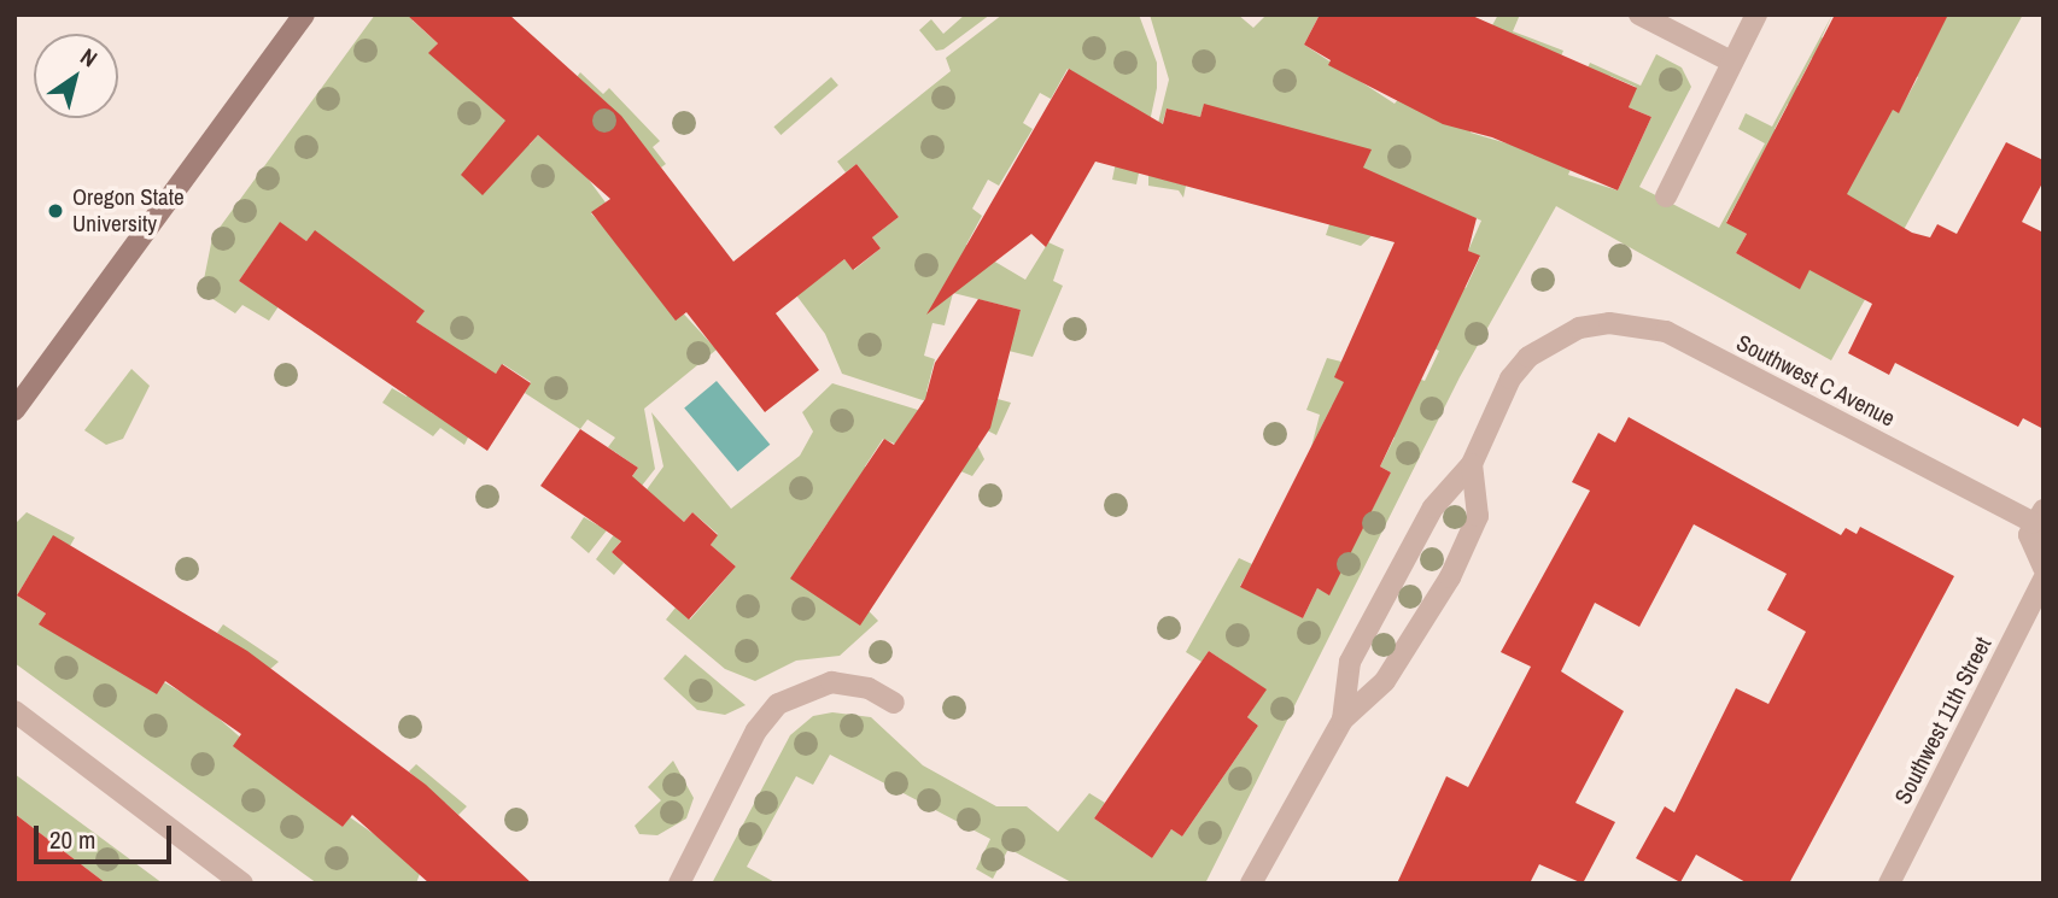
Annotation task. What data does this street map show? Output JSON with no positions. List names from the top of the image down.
{
  "streets": {
    "street": ["Southwest C Avenue", "Southwest 11th Street"]
  },
  "places": ["Oregon State University"],
  "scale_bar": "20 m",
  "north": "top right"
}
